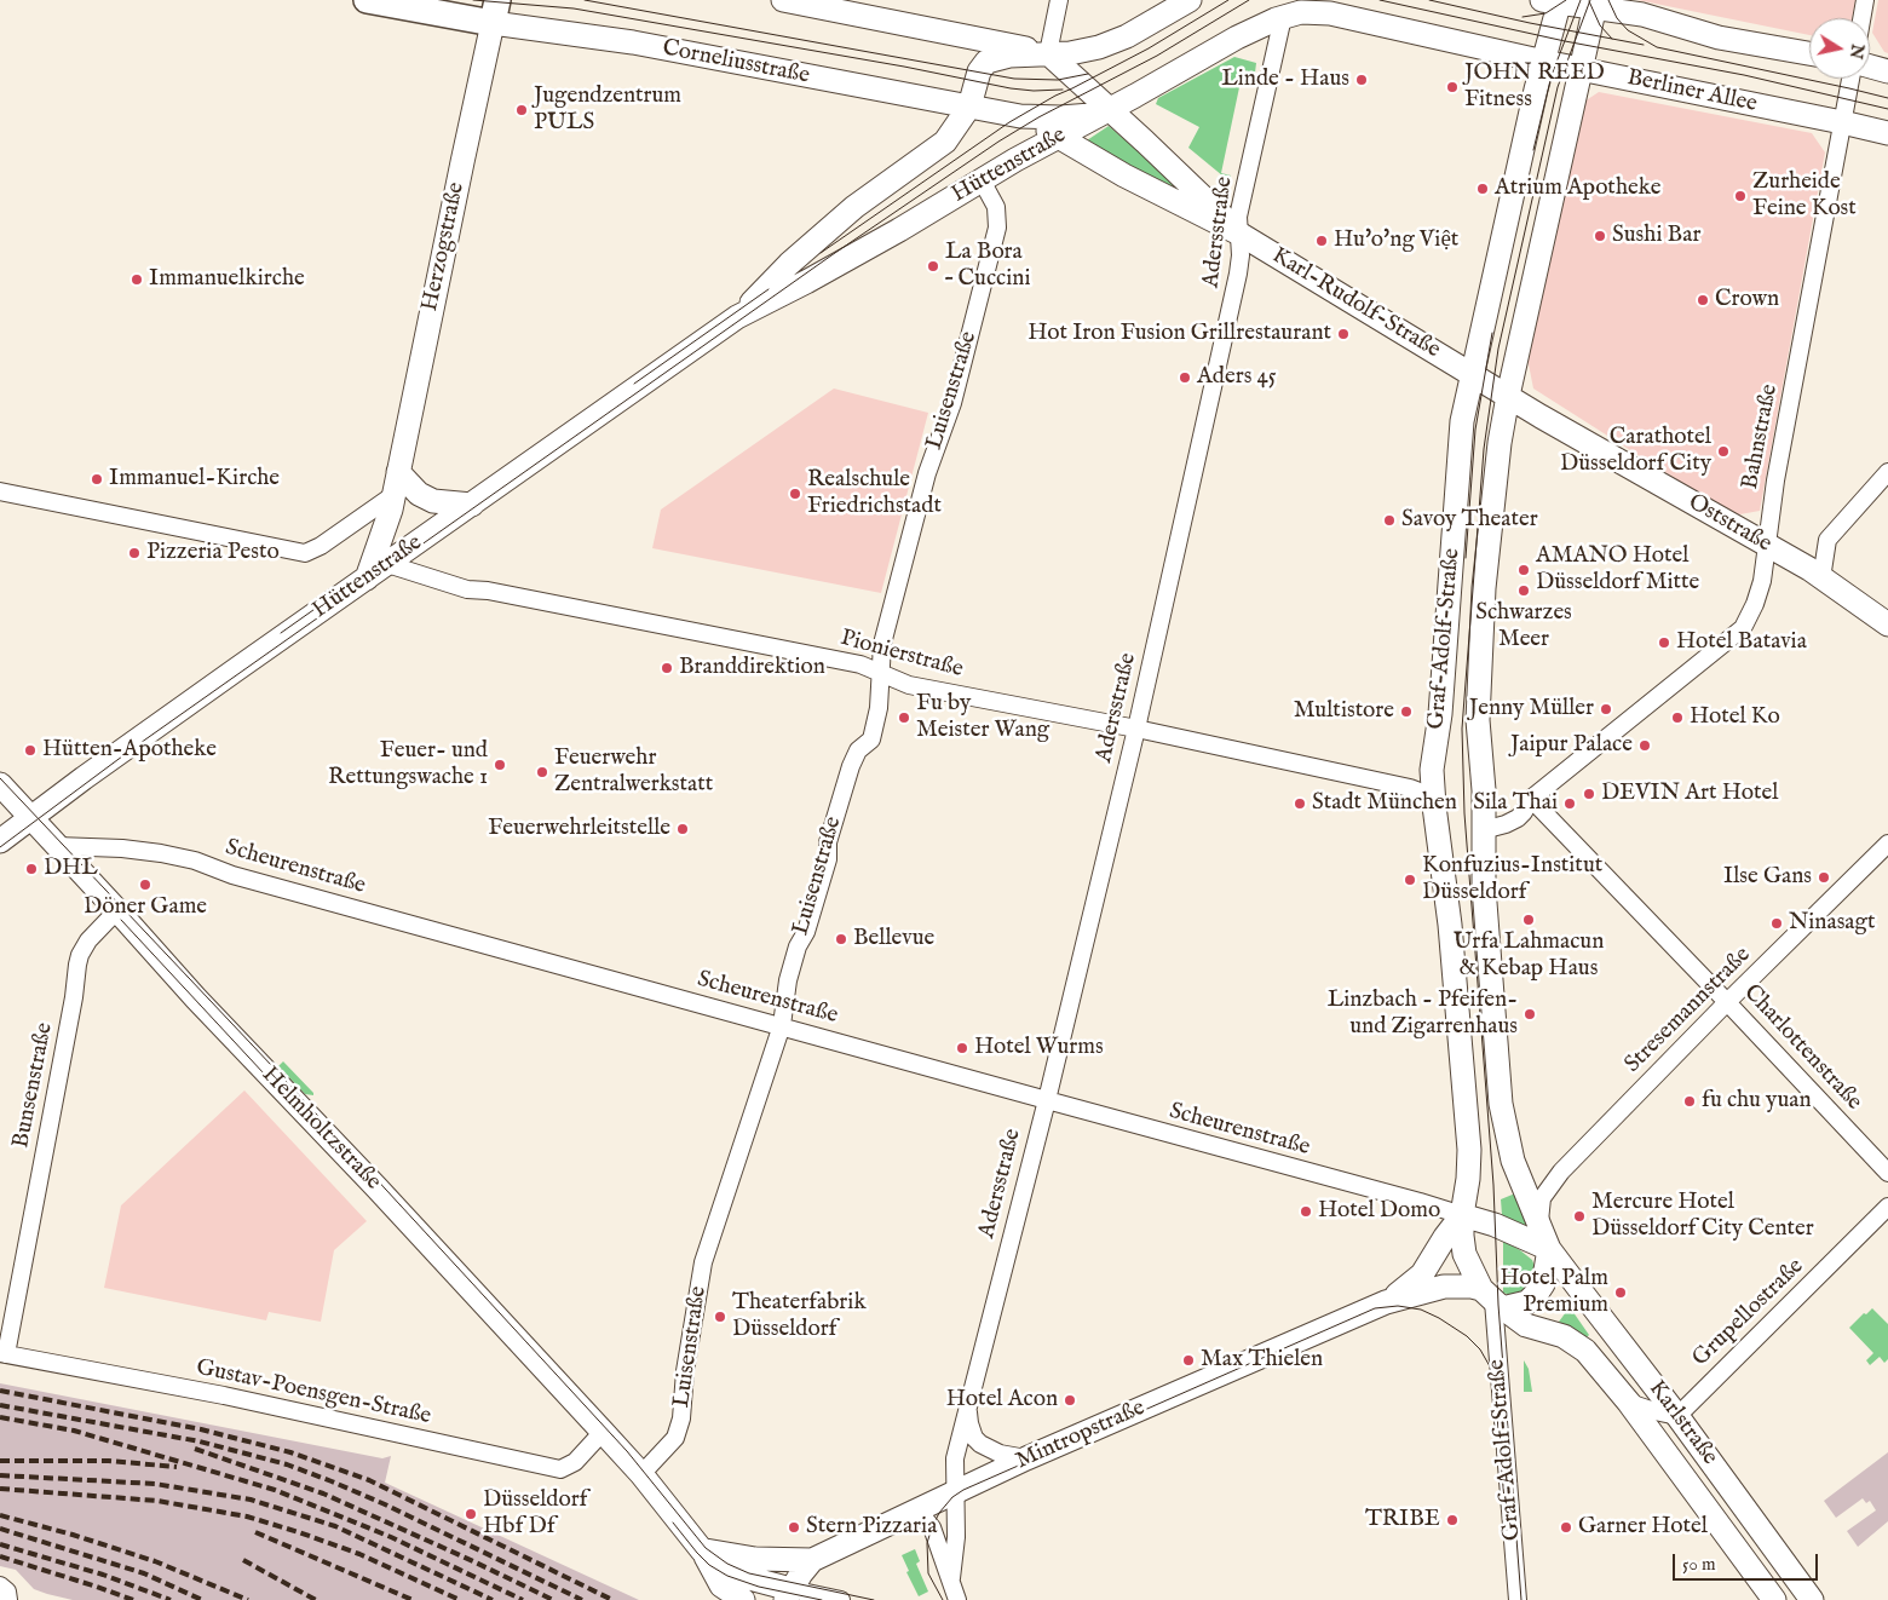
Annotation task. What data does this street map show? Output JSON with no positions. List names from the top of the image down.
{
  "streets": {
    "main road": [
      "Corneliusstraße",
      "Berliner Allee",
      "Hüttenstraße",
      "Herzogstraße",
      "Karl-Rudolf-Straße",
      "Oststraße",
      "Graf-Adolf-Straße",
      "Helmholtzstraße",
      "Karlstraße",
      "Mintropstraße"
    ],
    "street": [
      "Adersstraße",
      "Luisenstraße",
      "Bahnstraße",
      "Pionierstraße",
      "Scheurenstraße",
      "Stresemannstraße",
      "Charlottenstraße",
      "Bunsenstraße",
      "Grupellostraße",
      "Gustav-Poensgen-Straße"
    ]
  },
  "crossings": [
    ["Corneliusstraße", "Hüttenstraße"],
    ["Corneliusstraße", "Herzogstraße"],
    ["Corneliusstraße", "Karl-Rudolf-Straße"],
    ["Berliner Allee", "Hüttenstraße"],
    ["Berliner Allee", "Adersstraße"],
    ["Berliner Allee", "Bahnstraße"],
    ["Berliner Allee", "Graf-Adolf-Straße"],
    ["Hüttenstraße", "Adersstraße"],
    ["Hüttenstraße", "Herzogstraße"],
    ["Hüttenstraße", "Karl-Rudolf-Straße"],
    ["Hüttenstraße", "Luisenstraße"],
    ["Hüttenstraße", "Pionierstraße"],
    ["Hüttenstraße", "Helmholtzstraße"],
    ["Adersstraße", "Karl-Rudolf-Straße"],
    ["Adersstraße", "Pionierstraße"],
    ["Adersstraße", "Scheurenstraße"],
    ["Adersstraße", "Mintropstraße"],
    ["Karl-Rudolf-Straße", "Oststraße"],
    ["Karl-Rudolf-Straße", "Graf-Adolf-Straße"],
    ["Luisenstraße", "Pionierstraße"],
    ["Luisenstraße", "Scheurenstraße"],
    ["Luisenstraße", "Helmholtzstraße"],
    ["Bahnstraße", "Oststraße"],
    ["Bahnstraße", "Graf-Adolf-Straße"],
    ["Bahnstraße", "Charlottenstraße"],
    ["Oststraße", "Graf-Adolf-Straße"],
    ["Graf-Adolf-Straße", "Pionierstraße"],
    ["Graf-Adolf-Straße", "Scheurenstraße"],
    ["Graf-Adolf-Straße", "Stresemannstraße"],
    ["Graf-Adolf-Straße", "Karlstraße"],
    ["Graf-Adolf-Straße", "Mintropstraße"],
    ["Scheurenstraße", "Helmholtzstraße"],
    ["Stresemannstraße", "Charlottenstraße"],
    ["Bunsenstraße", "Helmholtzstraße"],
    ["Bunsenstraße", "Gustav-Poensgen-Straße"],
    ["Helmholtzstraße", "Gustav-Poensgen-Straße"],
    ["Grupellostraße", "Karlstraße"],
    ["Karlstraße", "Mintropstraße"]
  ],
  "places": [
    "Linde - Haus",
    "JOHN REED Fitness",
    "Jugendzentrum PULS",
    "Atrium Apotheke",
    "Zurheide Feine Kost",
    "Sushi Bar",
    "Hu'o'ng Việt",
    "La Bora – Cuccini",
    "Immanuelkirche",
    "Crown",
    "Hot Iron Fusion Grillrestaurant",
    "Aders 45",
    "Carathotel Düsseldorf City",
    "Immanuel-Kirche",
    "Realschule Friedrichstadt",
    "Savoy Theater",
    "Pizzeria Pesto",
    "AMANO Hotel Düsseldorf Mitte",
    "Schwarzes Meer",
    "Hotel Batavia",
    "Branddirektion",
    "Jenny Müller",
    "Multistore",
    "Fu by Meister Wang",
    "Hotel Ko",
    "Jaipur Palace",
    "Hütten-Apotheke",
    "Feuer- und Rettungswache 1",
    "Feuerwehr Zentralwerkstatt",
    "DEVIN Art Hotel",
    "Stadt München",
    "Sila Thai",
    "Feuerwehrleitstelle",
    "DHL",
    "Ilse Gans",
    "Konfuzius-Institut Düsseldorf",
    "Döner Game",
    "Urfa Lahmacun & Kebap Haus",
    "Ninasagt",
    "Bellevue",
    "Linzbach - Pfeifen- und Zigarrenhaus",
    "Hotel Wurms",
    "fu chu yuan",
    "Hotel Domo",
    "Mercure Hotel Düsseldorf City Center",
    "Hotel Palm Premium",
    "Theaterfabrik Düsseldorf",
    "Max Thielen",
    "Hotel Acon",
    "Düsseldorf Hbf Df",
    "TRIBE",
    "Stern Pizzaria",
    "Garner Hotel"
  ],
  "scale_bar": "50 m",
  "north": "right"
}
